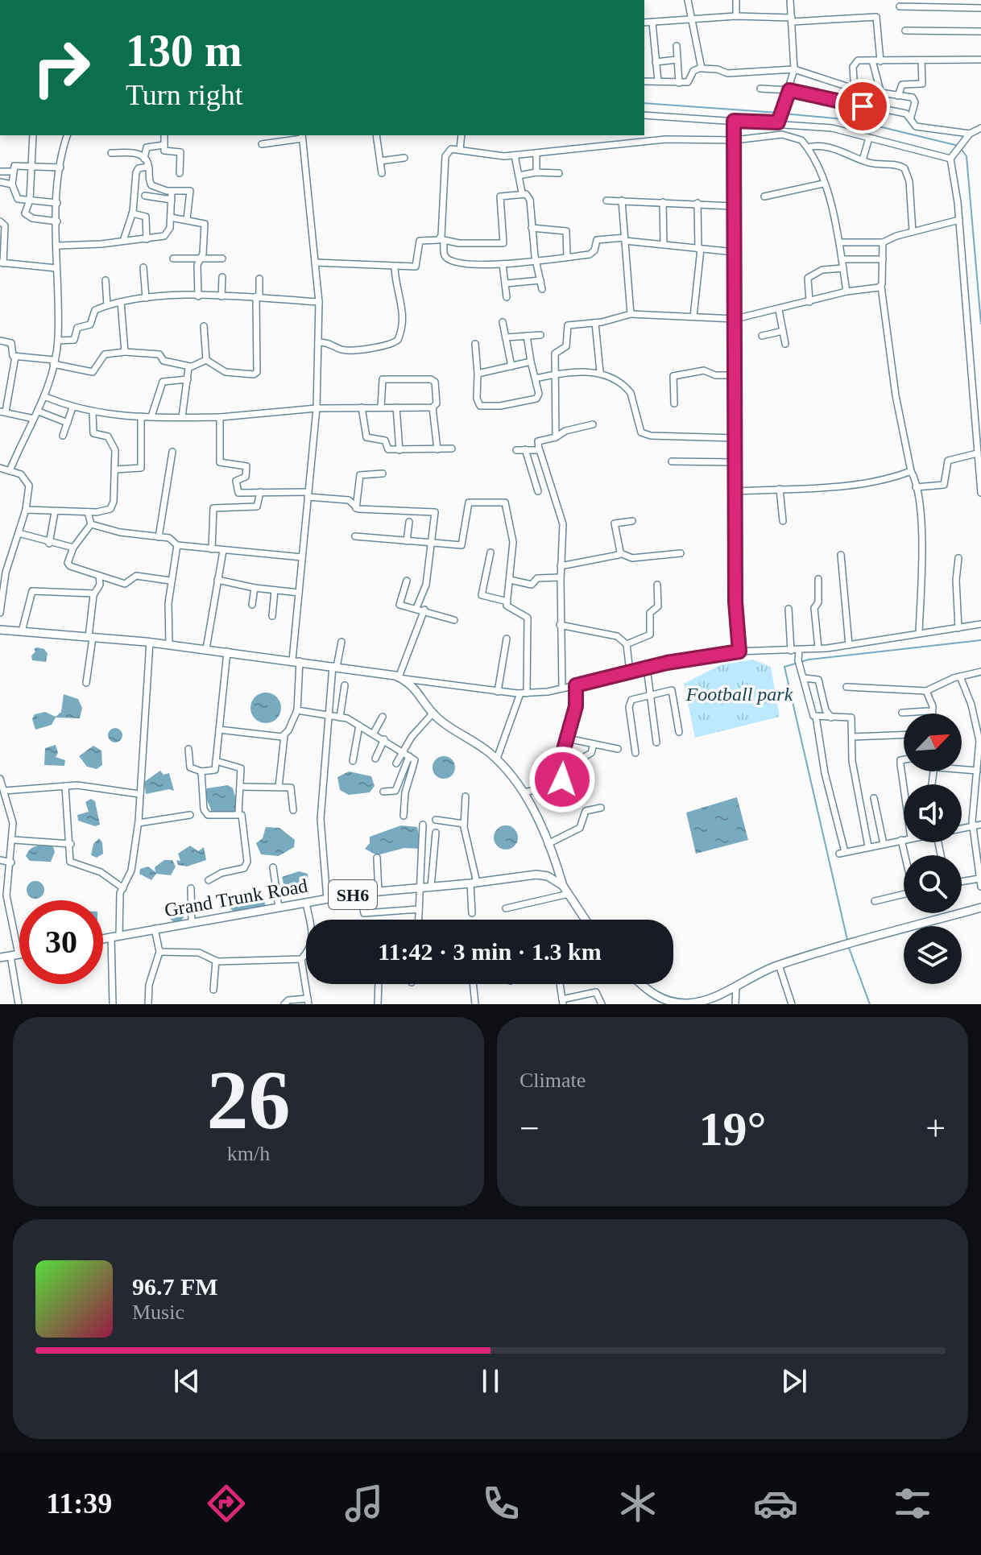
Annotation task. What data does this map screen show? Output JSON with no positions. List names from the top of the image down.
{
  "streets": {
    "main road": ["SH6", "Grand Trunk Road"]
  },
  "parks": ["Football park"],
  "north": "top right",
  "page": {
    "turn": ["130 m", "Turn right"],
    "limit": "30",
    "trip": "11:42 · 3 min · 1.3 km",
    "tile": [
      ["26", "km/h"],
      "Climate"
    ],
    "heat": ["−", "19°", "+"],
    "song": ["96.7 FM", "Music"],
    "tabs": "11:39"
  }
}
